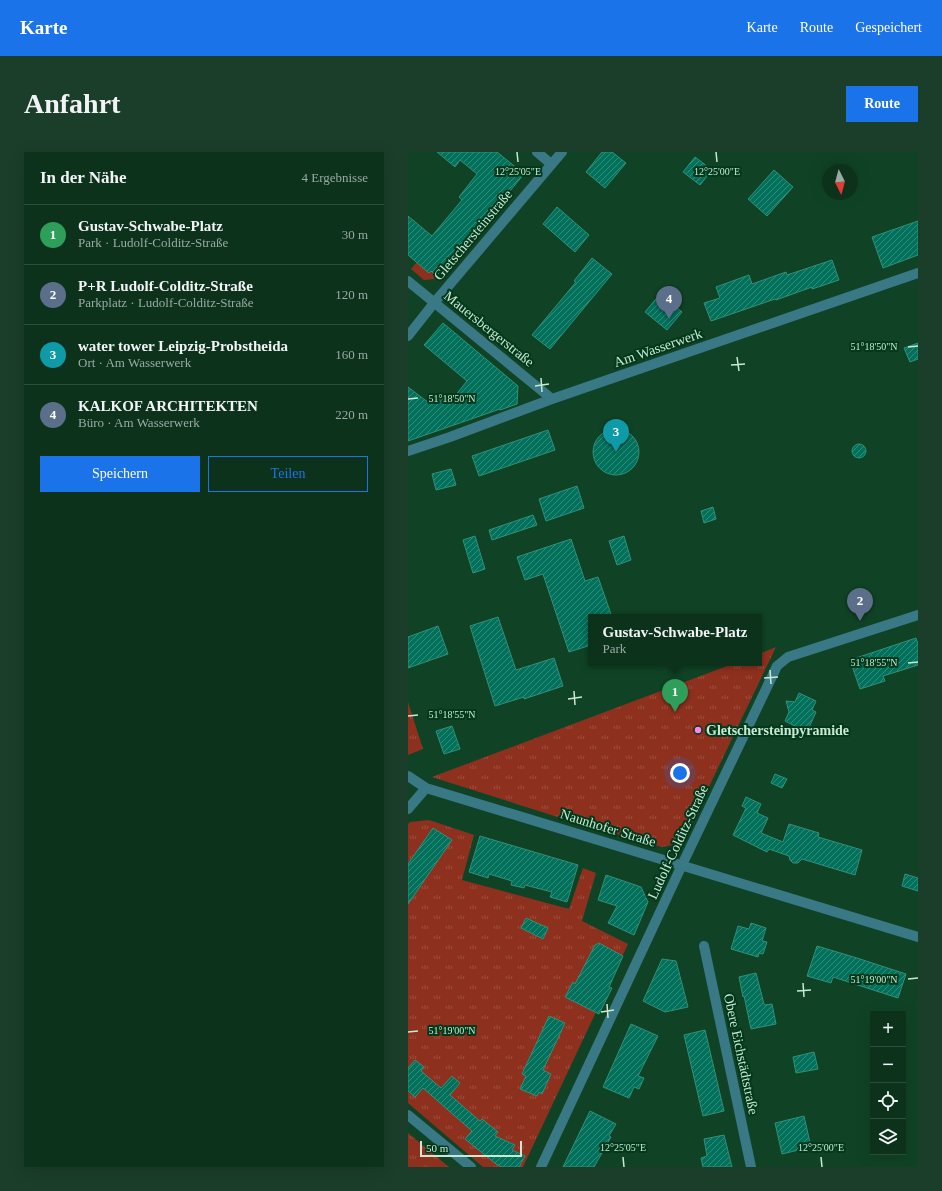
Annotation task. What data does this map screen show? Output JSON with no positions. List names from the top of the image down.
{
  "streets": {
    "street": [
      "Gletschersteinstraße",
      "Mauersbergerstraße",
      "Am Wasserwerk",
      "Naunhofer Straße",
      "Ludolf-Colditz-Straße",
      "Obere Eichstädtstraße"
    ]
  },
  "crossings": [
    ["Gletschersteinstraße", "Mauersbergerstraße"],
    ["Mauersbergerstraße", "Am Wasserwerk"],
    ["Naunhofer Straße", "Ludolf-Colditz-Straße"]
  ],
  "places": ["Gletschersteinpyramide"],
  "scale_bar": "50 m",
  "north": "bottom",
  "page": {
    "header": "Karte",
    "nav": ["Karte", "Route", "Gespeichert"],
    "buttons": [
      "Route",
      ["Speichern", "Teilen"]
    ],
    "title": "Anfahrt",
    "heading": ["In der Nähe", "4 Ergebnisse"],
    "list": [
      {
        "mark": "1",
        "name": "Gustav-Schwabe-Platz",
        "note": "Park · Ludolf-Colditz-Straße",
        "value": "30 m"
      },
      {
        "mark": "2",
        "name": "P+R Ludolf-Colditz-Straße",
        "note": "Parkplatz · Ludolf-Colditz-Straße",
        "value": "120 m"
      },
      {
        "mark": "3",
        "name": "water tower Leipzig-Probstheida",
        "note": "Ort · Am Wasserwerk",
        "value": "160 m"
      },
      {
        "mark": "4",
        "name": "KALKOF ARCHITEKTEN",
        "note": "Büro · Am Wasserwerk",
        "value": "220 m"
      }
    ],
    "pins": [
      "4",
      "3",
      "2",
      "1"
    ],
    "popup": ["Gustav-Schwabe-Platz", "Park"],
    "map_buttons": ["+", "−"],
    "scale": "50 m"
  },
  "coordinates": [
    "12°25'05\"E",
    "12°25'00\"E",
    "51°18'50\"N",
    "51°18'55\"N",
    "51°19'00\"N"
  ]
}
